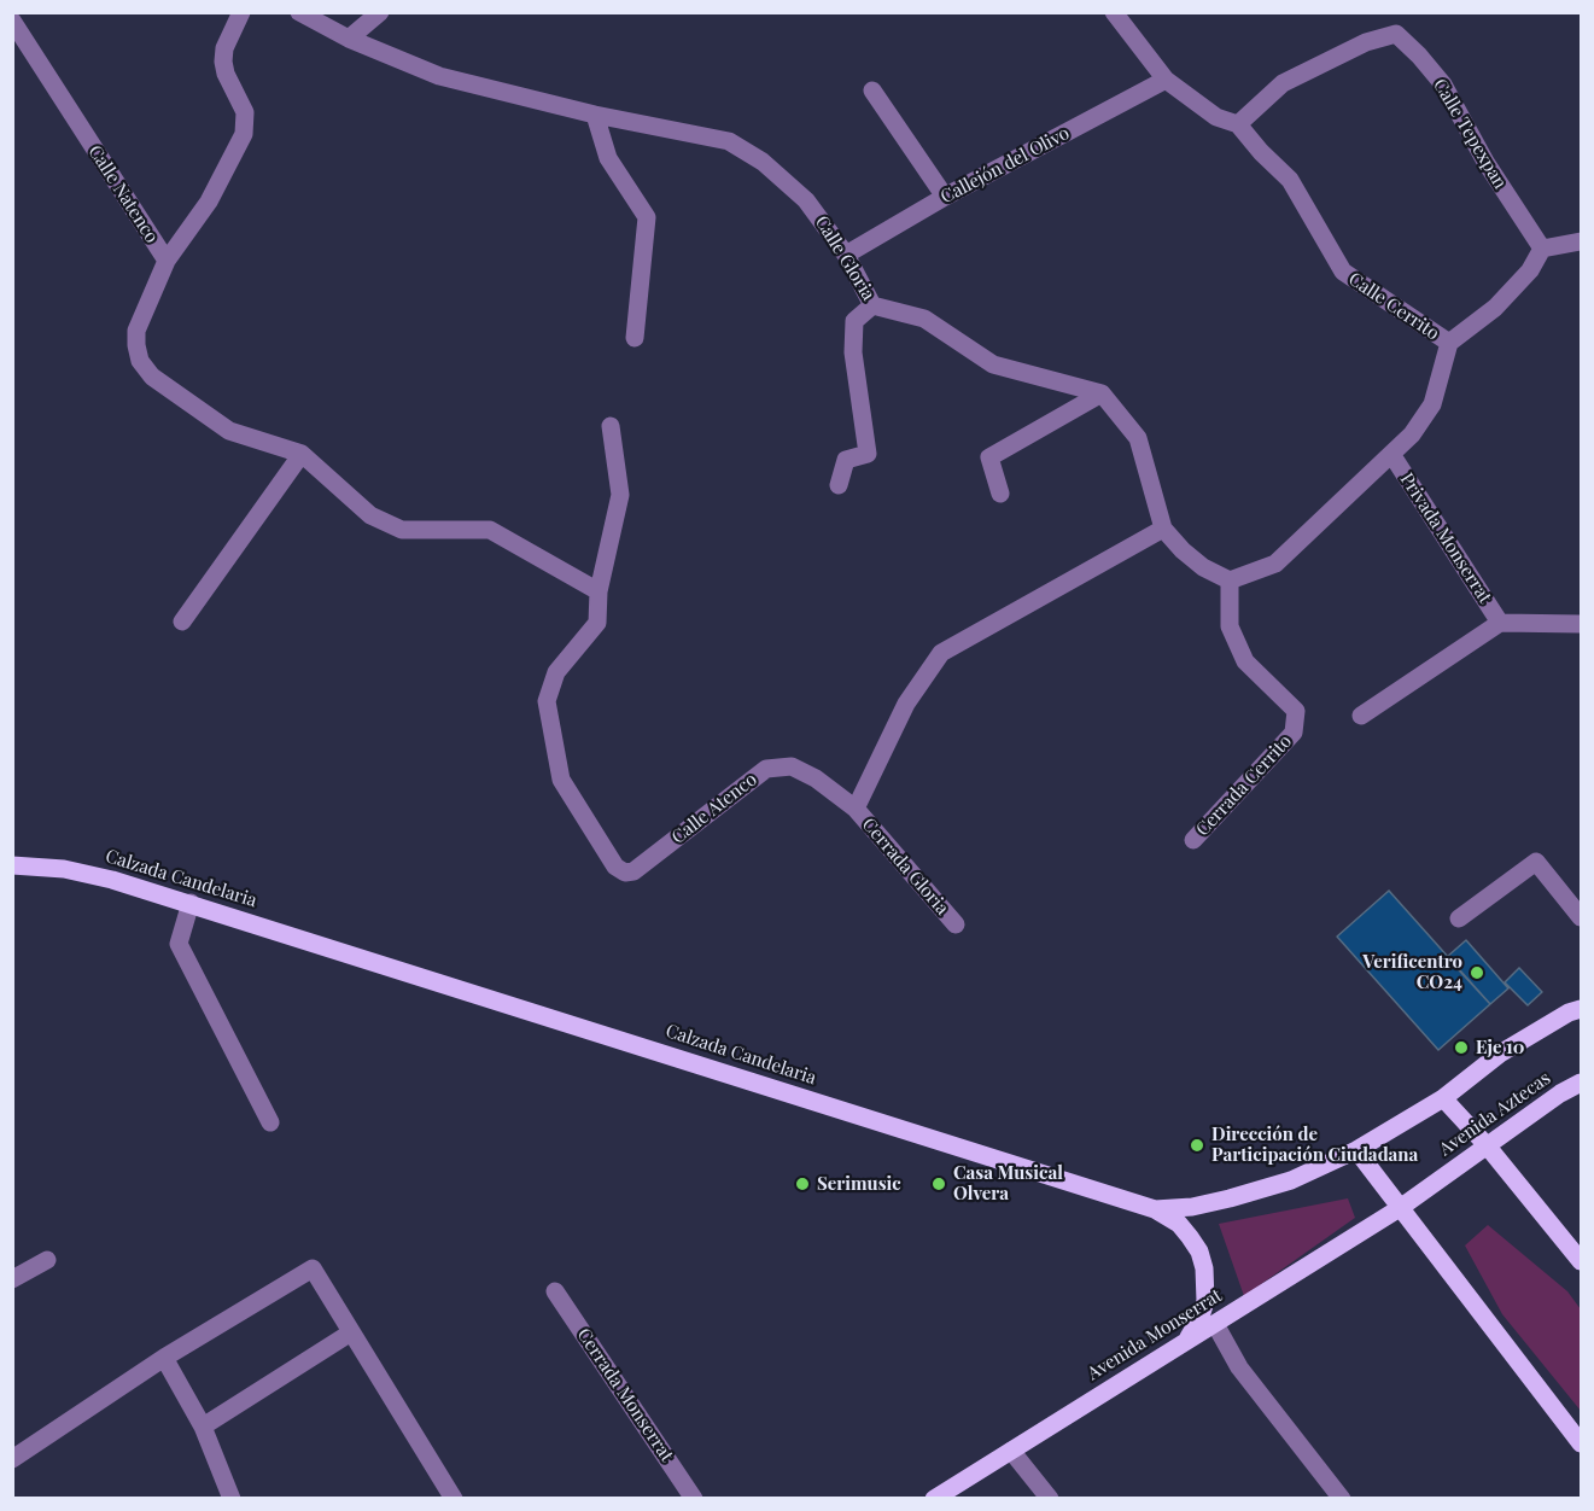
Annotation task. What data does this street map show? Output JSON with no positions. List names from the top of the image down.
{
  "streets": {
    "main road": ["Calzada Candelaria", "Avenida Aztecas", "Avenida Monserrat"],
    "street": [
      "Calle Tepexpan",
      "Callejón del Olivo",
      "Calle Natenco",
      "Calle Gloria",
      "Calle Cerrito",
      "Privada Monserrat",
      "Cerrada Cerrito",
      "Calle Atenco",
      "Cerrada Gloria",
      "Cerrada Monserrat"
    ]
  },
  "crossings": [
    ["Calle Tepexpan", "Calle Cerrito"],
    ["Callejón del Olivo", "Calle Gloria"],
    ["Callejón del Olivo", "Calle Cerrito"],
    ["Calle Atenco", "Cerrada Gloria"],
    ["Avenida Aztecas", "Avenida Monserrat"]
  ],
  "places": [
    "Verificentro CO24",
    "Eje 10",
    "Dirección de Participación Ciudadana",
    "Serimusic",
    "Casa Musical Olvera"
  ]
}
